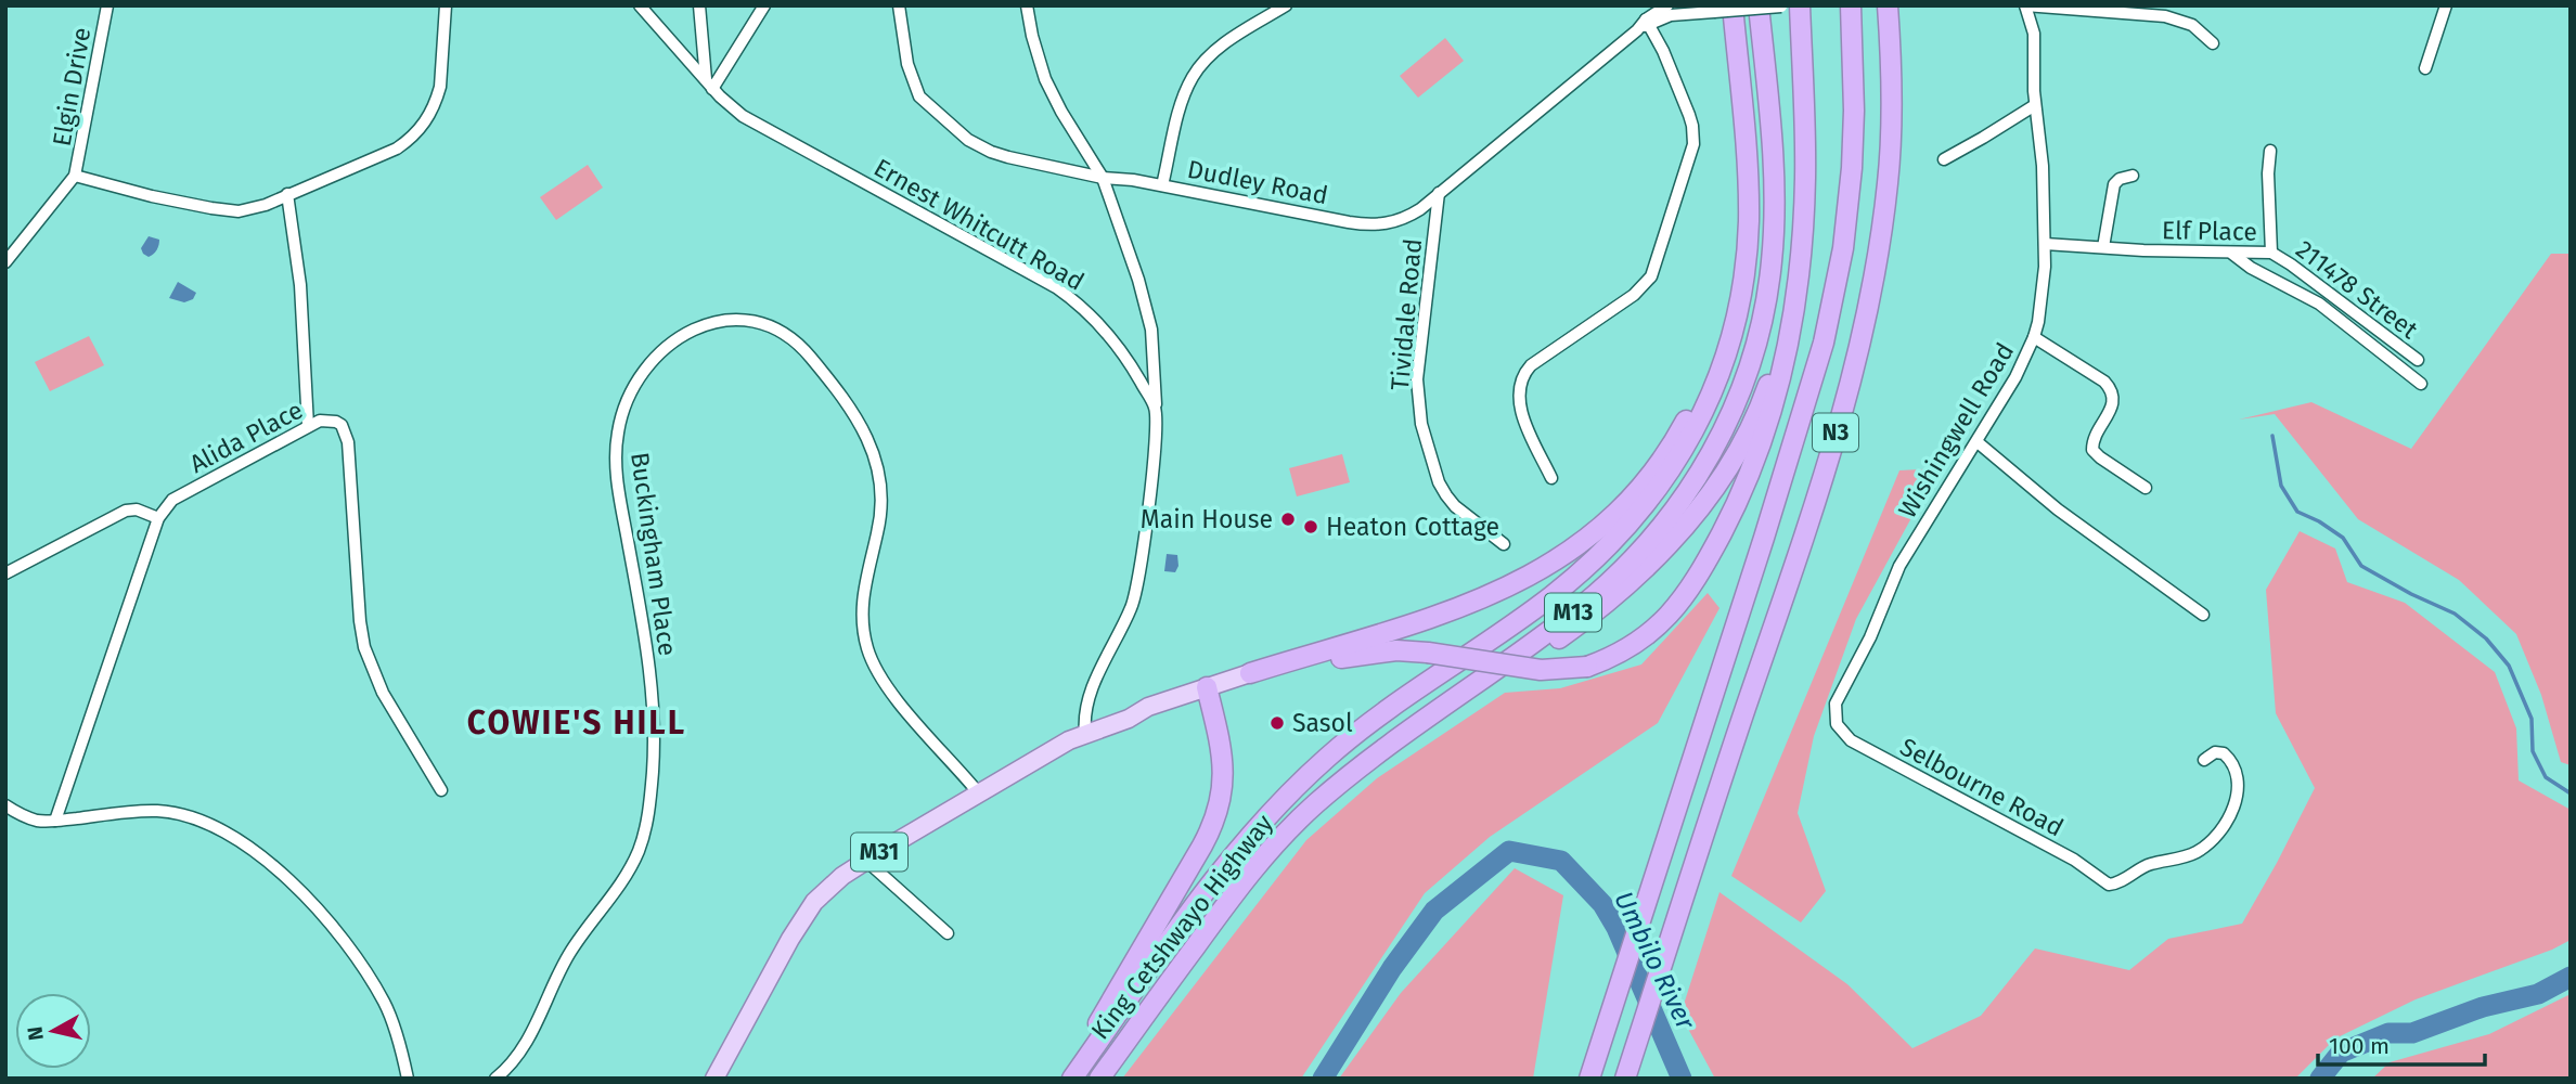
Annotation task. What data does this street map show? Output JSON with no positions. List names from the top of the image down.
{
  "streets": {
    "highway": ["N3", "M13", "King Cetshwayo Highway"],
    "main road": ["M31"],
    "street": [
      "Elgin Drive",
      "Dudley Road",
      "Ernest Whitcutt Road",
      "Elf Place",
      "211478 Street",
      "Tividale Road",
      "Wishingwell Road",
      "Alida Place",
      "Buckingham Place",
      "Selbourne Road"
    ]
  },
  "crossings": [
    ["Dudley Road", "Tividale Road"],
    ["Elf Place", "211478 Street"],
    ["Elf Place", "Wishingwell Road"],
    ["Wishingwell Road", "Selbourne Road"],
    ["Buckingham Place", "M31"]
  ],
  "districts": ["COWIE'S HILL"],
  "water": ["Umbilo River"],
  "places": ["Main House", "Heaton Cottage", "Sasol"],
  "scale_bar": "100 m",
  "north": "left"
}
